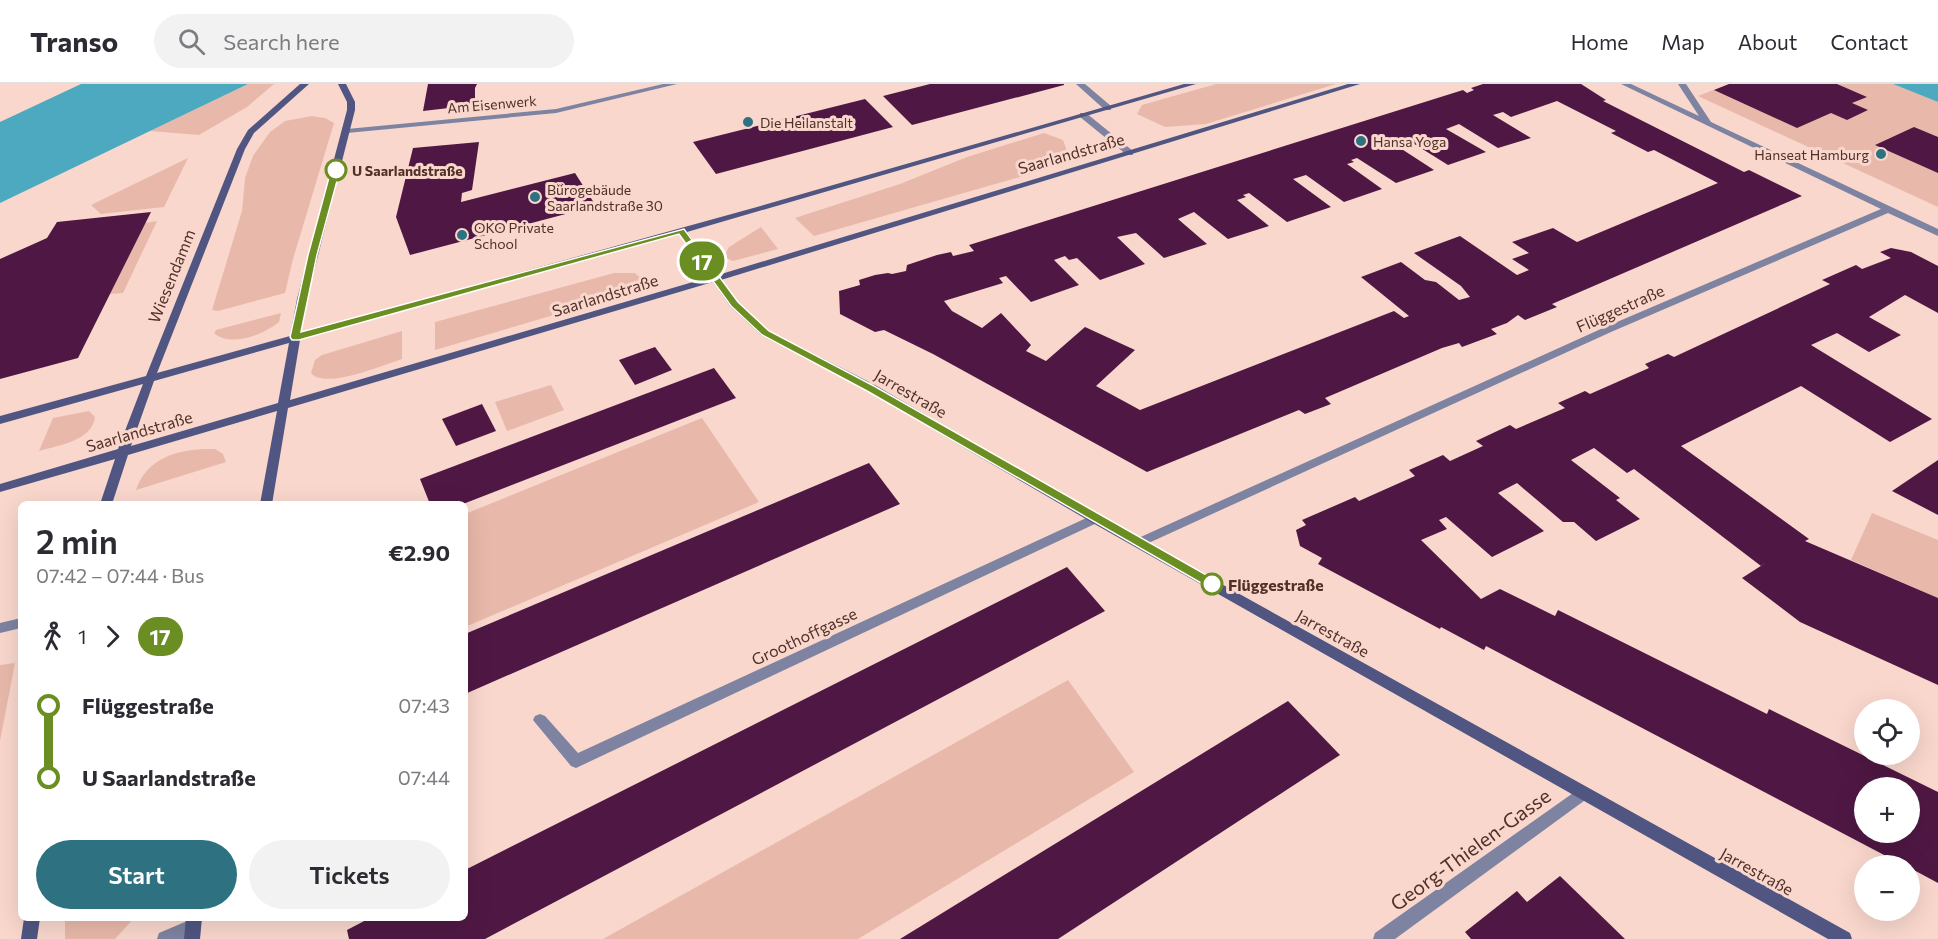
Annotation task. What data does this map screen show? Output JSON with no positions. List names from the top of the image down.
{
  "streets": {
    "main road": ["Saarlandstraße", "Wiesendamm", "Jarrestraße"],
    "street": [
      "Am Eisenwerk",
      "Flüggestraße",
      "Groothoffgasse",
      "Georg-Thielen-Gasse"
    ]
  },
  "crossings": [
    ["Saarlandstraße", "Wiesendamm"],
    ["Saarlandstraße", "Jarrestraße"],
    ["Flüggestraße", "Jarrestraße"],
    ["Jarrestraße", "Groothoffgasse"],
    ["Jarrestraße", "Georg-Thielen-Gasse"]
  ],
  "places": [
    "Die Heilanstalt",
    "Hansa Yoga",
    "Hanseat Hamburg",
    "U Saarlandstraße",
    "Bürogebäude Saarlandstraße 30",
    "OKO Private School",
    "Flüggestraße"
  ],
  "lines": ["bus line 17"],
  "page": {
    "header": "Transo",
    "search": "Search here",
    "nav": [
      "Home",
      "Map",
      "About",
      "Contact"
    ],
    "on_map": "17",
    "heading": ["2 min", "07:42 – 07:44 · Bus", "€2.90"],
    "legs": ["1", "17"],
    "list": [
      {
        "name": "Flüggestraße",
        "value": "07:43"
      },
      {
        "name": "U Saarlandstraße",
        "value": "07:44"
      }
    ],
    "map_buttons": ["+", "−"],
    "buttons": ["Start", "Tickets"]
  }
}
